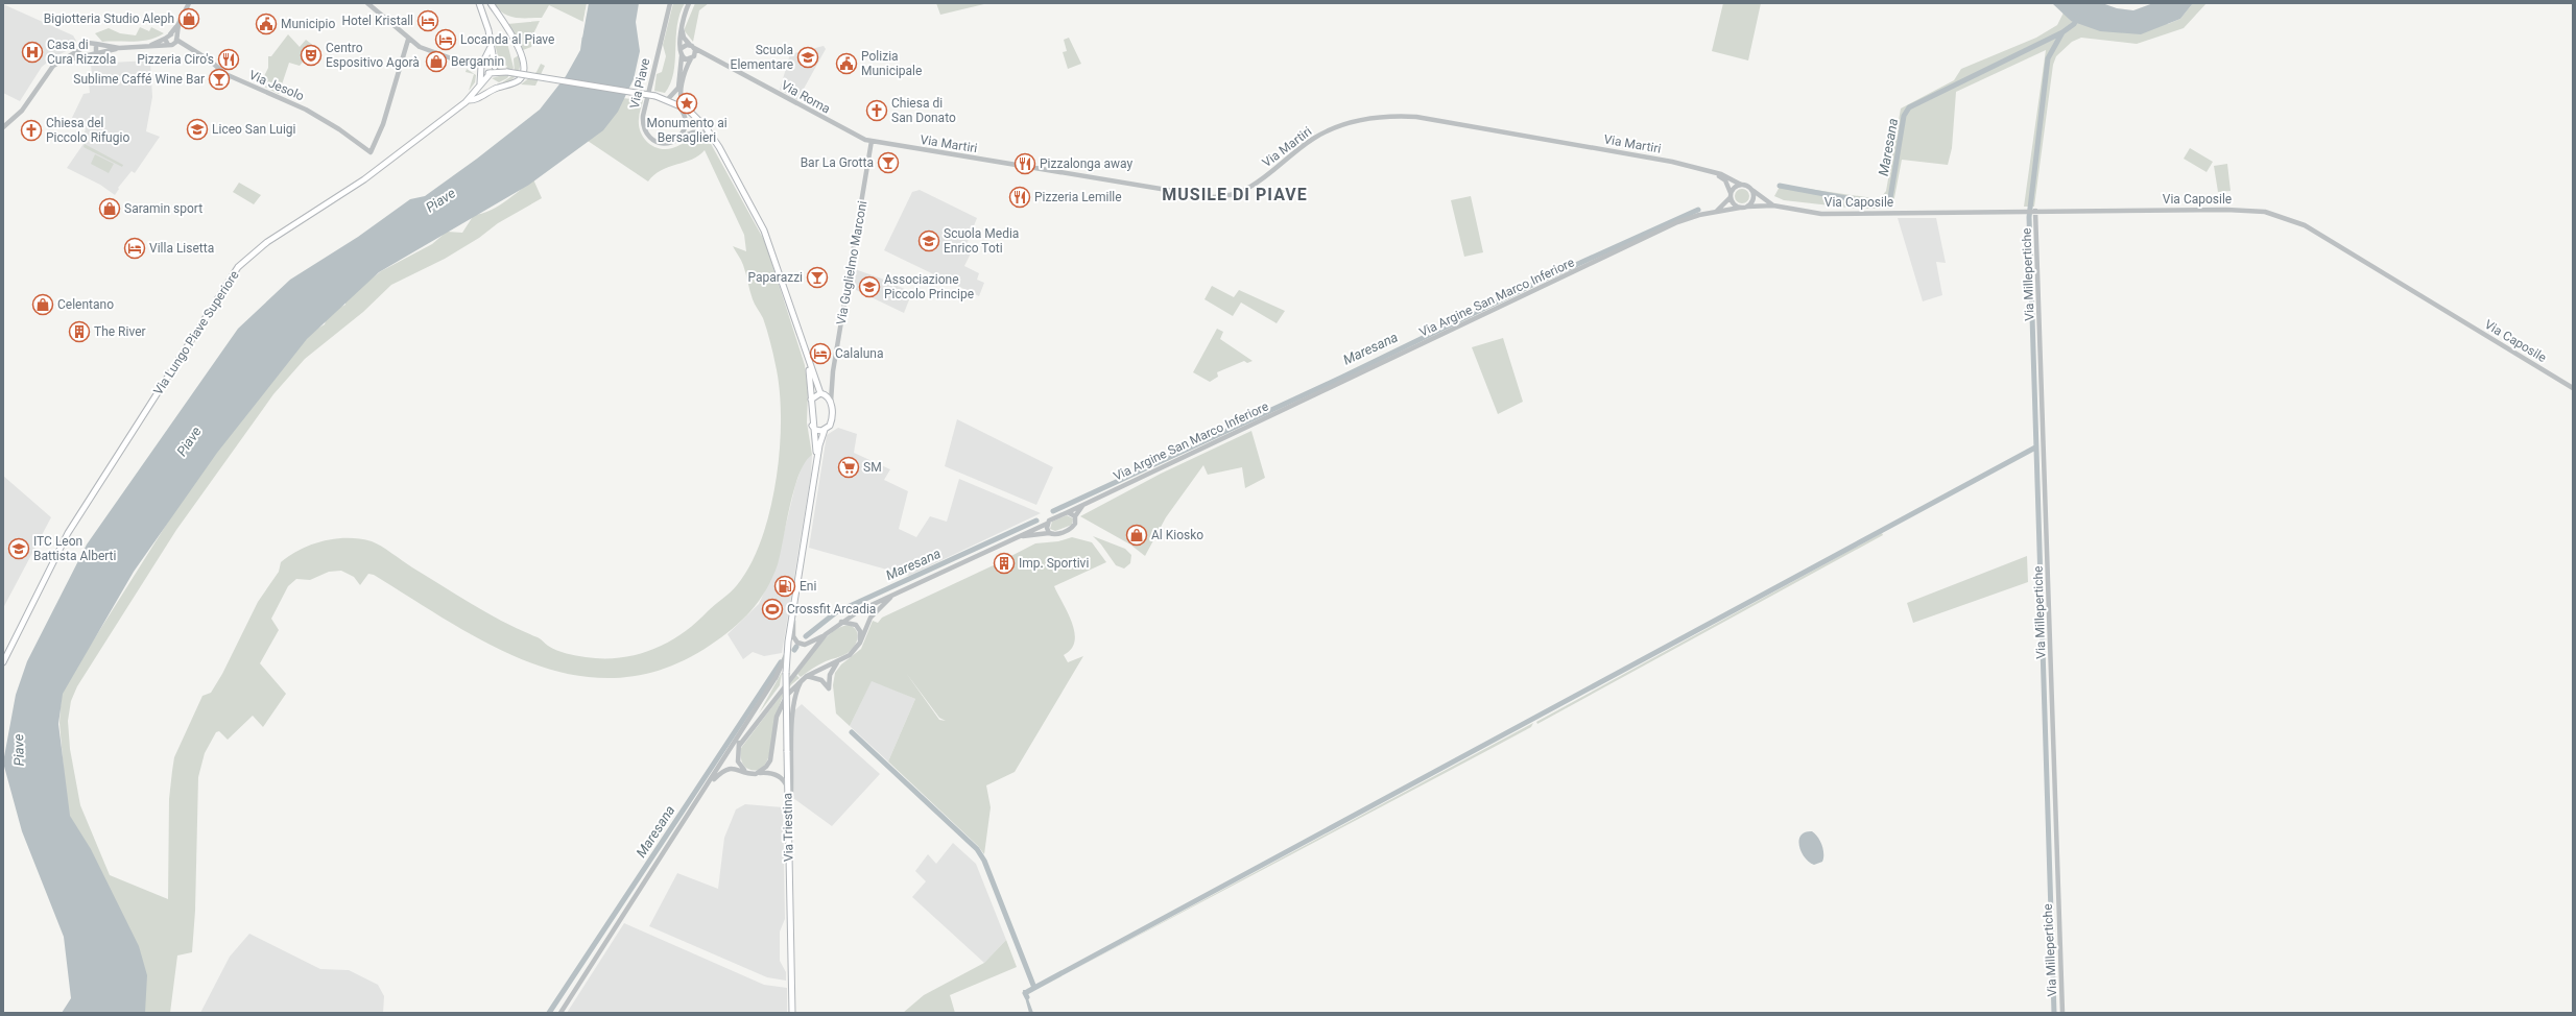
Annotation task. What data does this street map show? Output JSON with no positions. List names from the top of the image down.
{
  "streets": {
    "main road": ["Via Lungo Piave Superiore", "Via Triestina"],
    "street": [
      "Via Piave",
      "Via Jesolo",
      "Via Roma",
      "Via Martiri",
      "Via Caposile",
      "Via Guglielmo Marconi",
      "Via Millepertiche",
      "Via Argine San Marco Inferiore"
    ]
  },
  "crossings": [
    ["Via Roma", "Via Martiri"],
    ["Via Roma", "Via Guglielmo Marconi"],
    ["Via Martiri", "Via Caposile"],
    ["Via Martiri", "Via Guglielmo Marconi"],
    ["Via Martiri", "Via Argine San Marco Inferiore"],
    ["Via Caposile", "Via Millepertiche"],
    ["Via Caposile", "Via Argine San Marco Inferiore"]
  ],
  "districts": ["MUSILE DI PIAVE"],
  "water": ["Maresana", "Piave"],
  "places": {
    "shop": [
      "Bigiotteria Studio Aleph",
      "Bergamin",
      "Saramin sport",
      "Celentano",
      "Al Kiosko"
    ],
    "hotel": [
      "Hotel Kristall",
      "Locanda al Piave",
      "Villa Lisetta",
      "Calaluna"
    ],
    "public building": ["Municipio", "Polizia Municipale"],
    "hospital": ["Casa di Cura Rizzola"],
    "theatre": ["Centro Espositivo Agorà"],
    "school or university": [
      "Scuola Elementare",
      "Liceo San Luigi",
      "Scuola Media Enrico Toti",
      "Associazione Piccolo Principe",
      "ITC Leon Battista Alberti"
    ],
    "restaurant": ["Pizzeria Ciro's", "Pizzalonga away", "Pizzeria Lemille"],
    "bar": ["Sublime Caffé Wine Bar", "Bar La Grotta", "Paparazzi"],
    "place": ["Monumento ai Bersaglieri"],
    "church": ["Chiesa di San Donato", "Chiesa del Piccolo Rifugio"],
    "building": ["The River", "Imp. Sportivi"],
    "supermarket": ["SM"],
    "fuel station": ["Eni"],
    "sports": ["Crossfit Arcadia"]
  }
}
